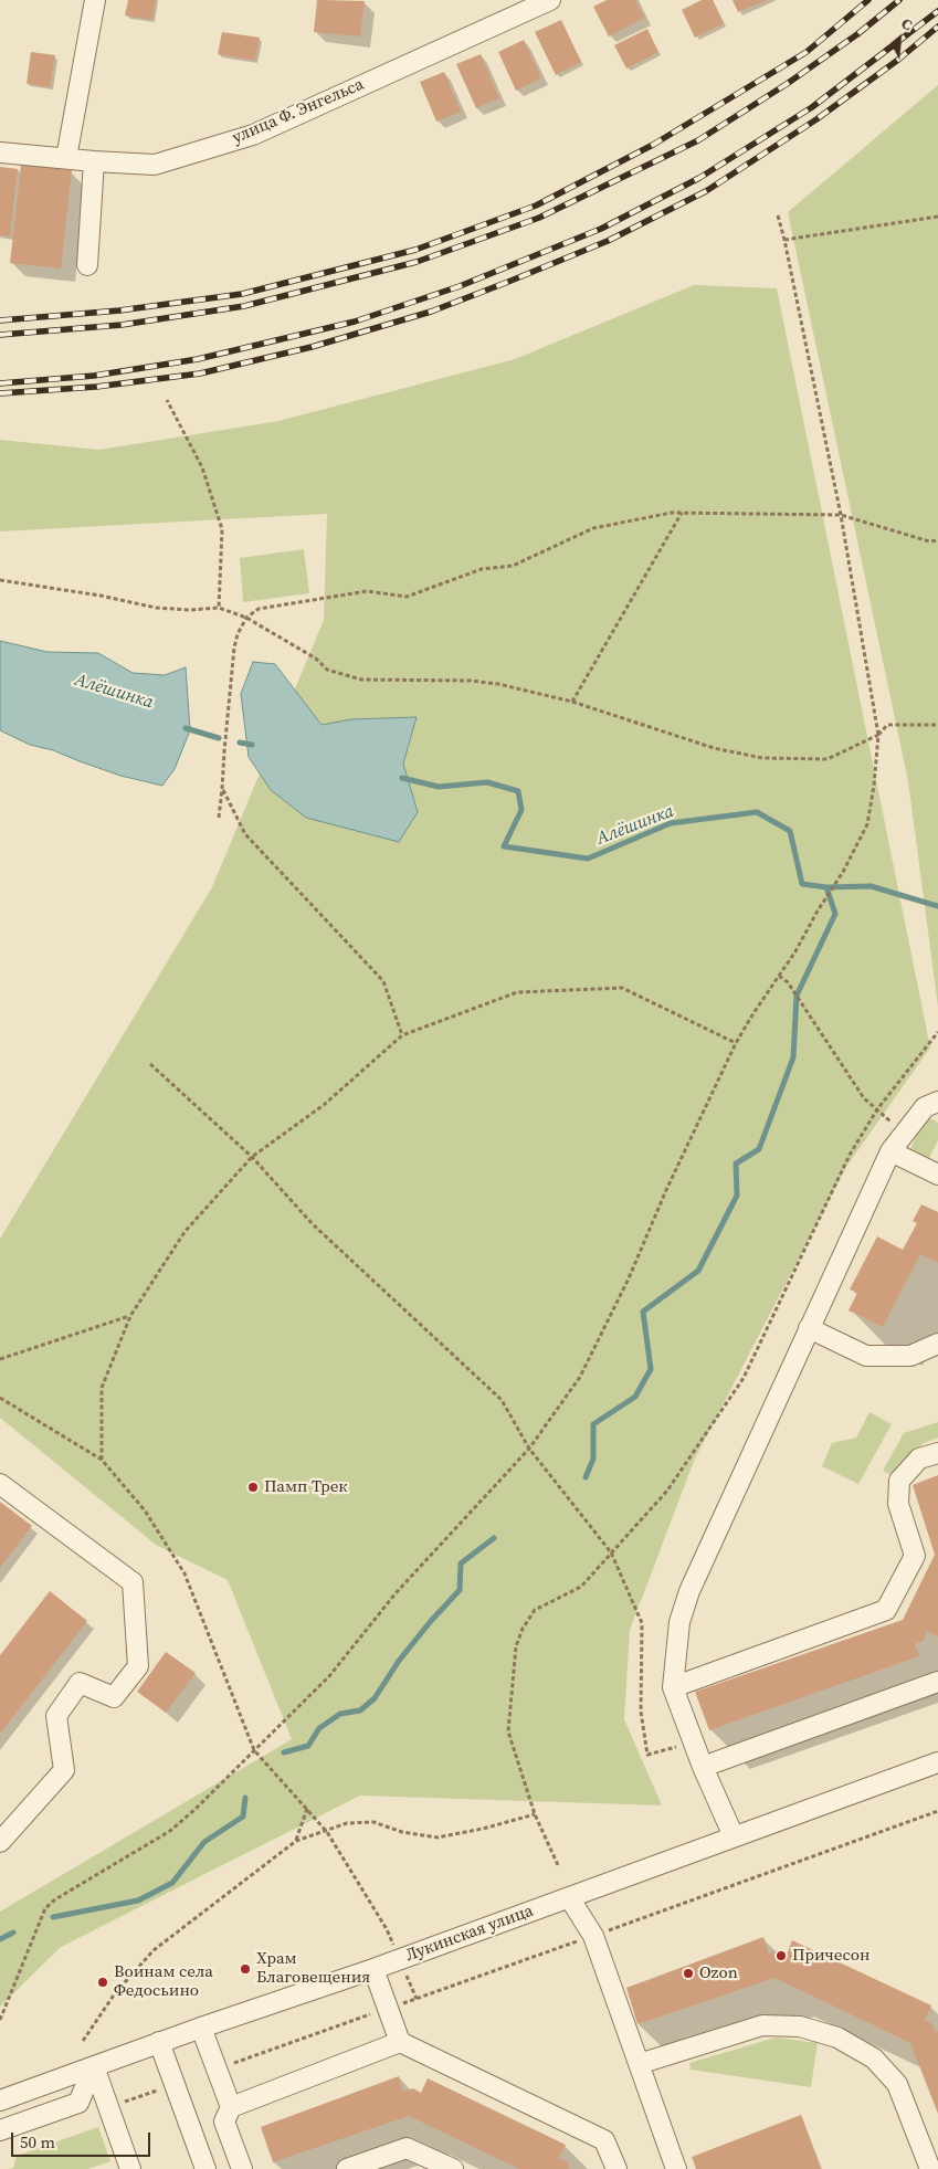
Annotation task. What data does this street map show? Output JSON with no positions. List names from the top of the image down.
{
  "streets": {
    "street": ["улица Ф. Энгельса", "Лукинская улица"]
  },
  "water": ["Алёшинка"],
  "places": [
    "Памп Трек",
    "Причесон",
    "Храм Благовещения",
    "Ozon",
    "Воинам села Федосьино"
  ],
  "scale_bar": "50 m",
  "north": "top right"
}
